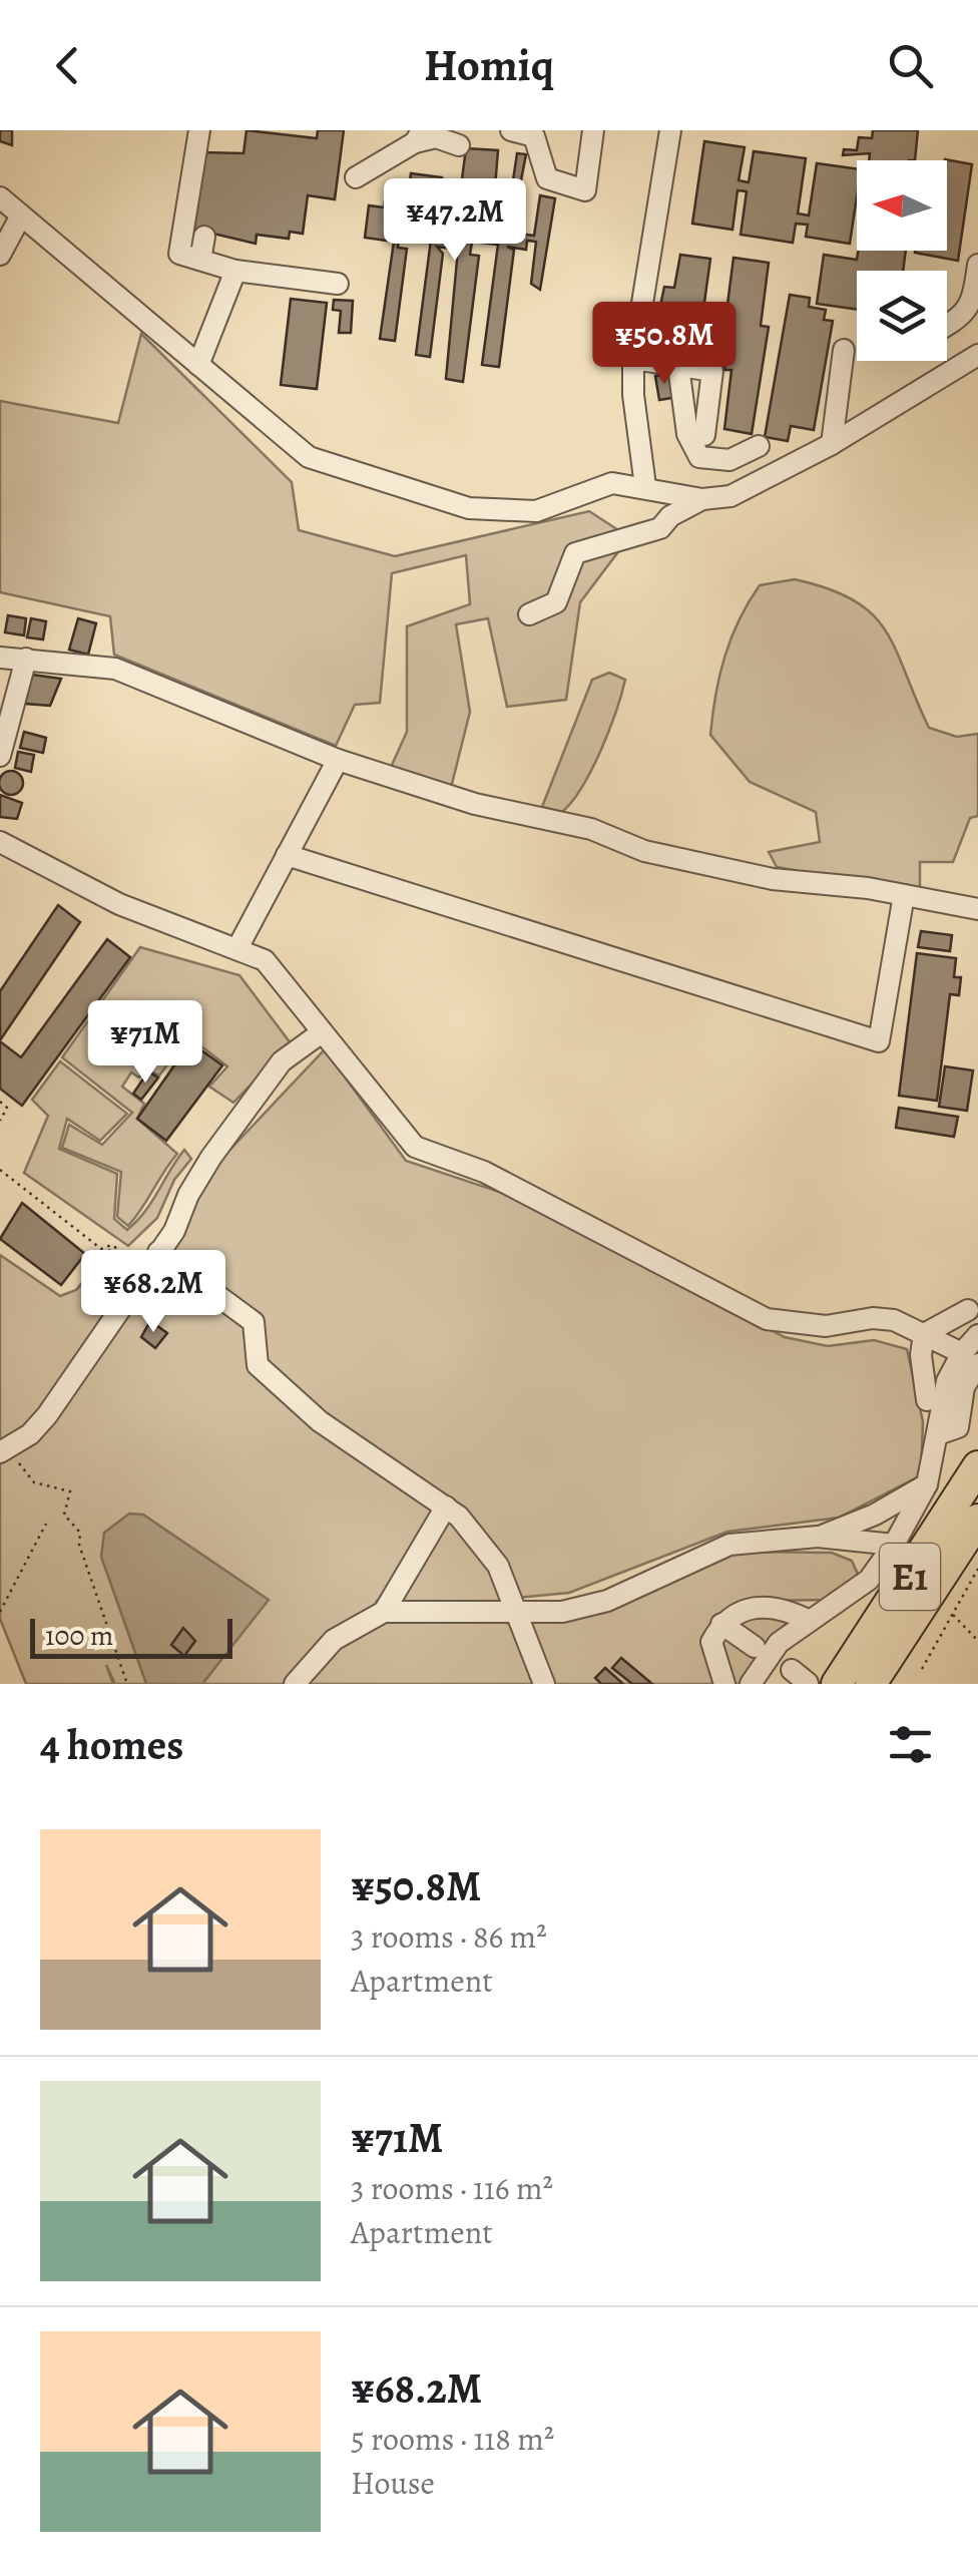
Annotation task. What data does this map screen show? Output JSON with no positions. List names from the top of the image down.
{
  "streets": {
    "highway": ["E1"]
  },
  "scale_bar": "100 m",
  "north": "left",
  "page": {
    "header": "Homiq",
    "price": [
      "¥47.2M",
      "¥50.8M",
      "¥71M",
      "¥68.2M"
    ],
    "scale": "100 m",
    "heading": "4 homes",
    "list": [
      {
        "name": "¥50.8M",
        "note": "3 rooms · 86 m² · Apartment"
      },
      {
        "name": "¥71M",
        "note": "3 rooms · 116 m² · Apartment"
      },
      {
        "name": "¥68.2M",
        "note": "5 rooms · 118 m² · House"
      }
    ]
  }
}
